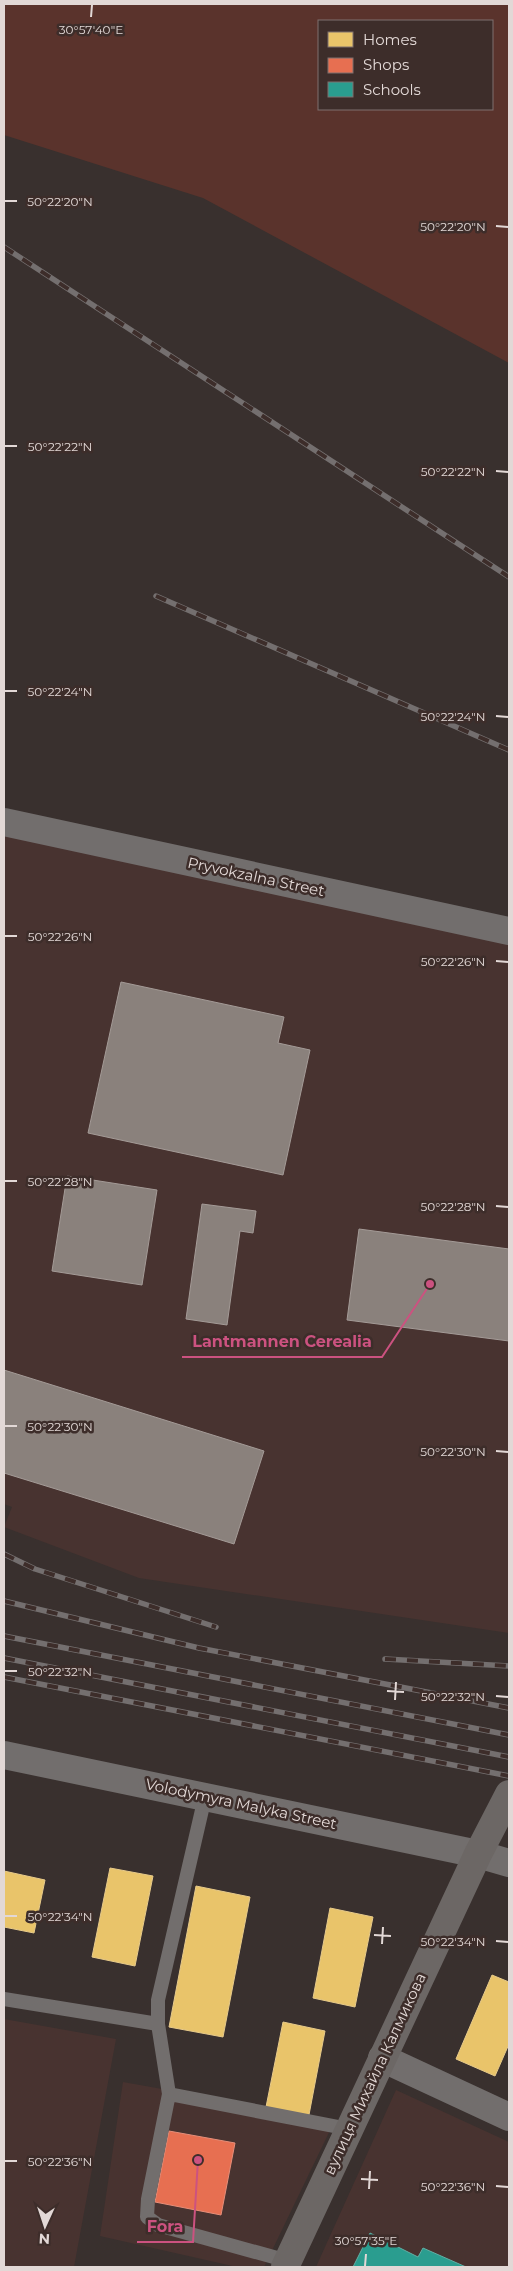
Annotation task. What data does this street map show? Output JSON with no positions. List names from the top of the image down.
{
  "streets": {
    "main road": ["вулиця Михайла Калмикова"],
    "street": ["Pryvokzalna Street", "Volodymyra Malyka Street"]
  },
  "crossings": [
    ["Volodymyra Malyka Street", "вулиця Михайла Калмикова"]
  ],
  "places": ["Lantmannen Cerealia", "Fora"],
  "legend": ["Homes", "Shops", "Schools"],
  "north": "bottom",
  "coordinates": [
    "30°57'40\"E",
    "50°22'20\"N",
    "50°22'22\"N",
    "50°22'24\"N",
    "50°22'26\"N",
    "50°22'28\"N",
    "50°22'30\"N",
    "50°22'32\"N",
    "50°22'34\"N",
    "50°22'36\"N",
    "30°57'35\"E"
  ]
}
